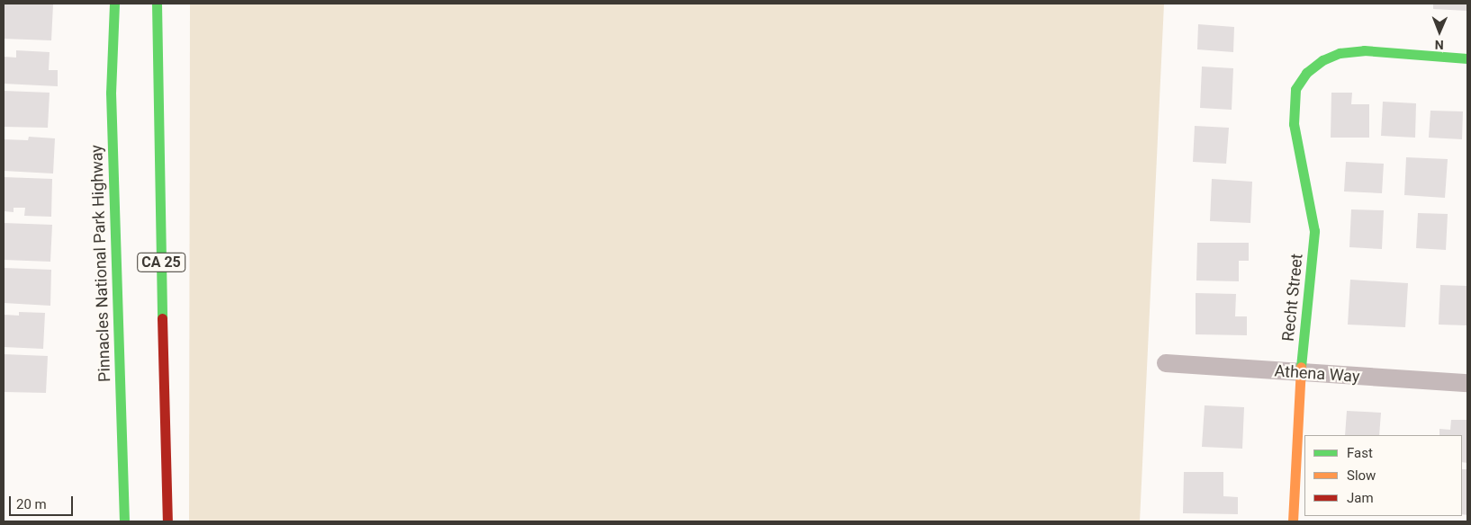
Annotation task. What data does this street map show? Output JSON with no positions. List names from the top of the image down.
{
  "streets": {
    "main road": ["CA 25", "Pinnacles National Park Highway", "Recht Street"],
    "street": ["Athena Way"]
  },
  "crossings": [
    ["Recht Street", "Athena Way"]
  ],
  "legend": ["Fast", "Slow", "Jam"],
  "scale_bar": "20 m",
  "north": "bottom"
}
